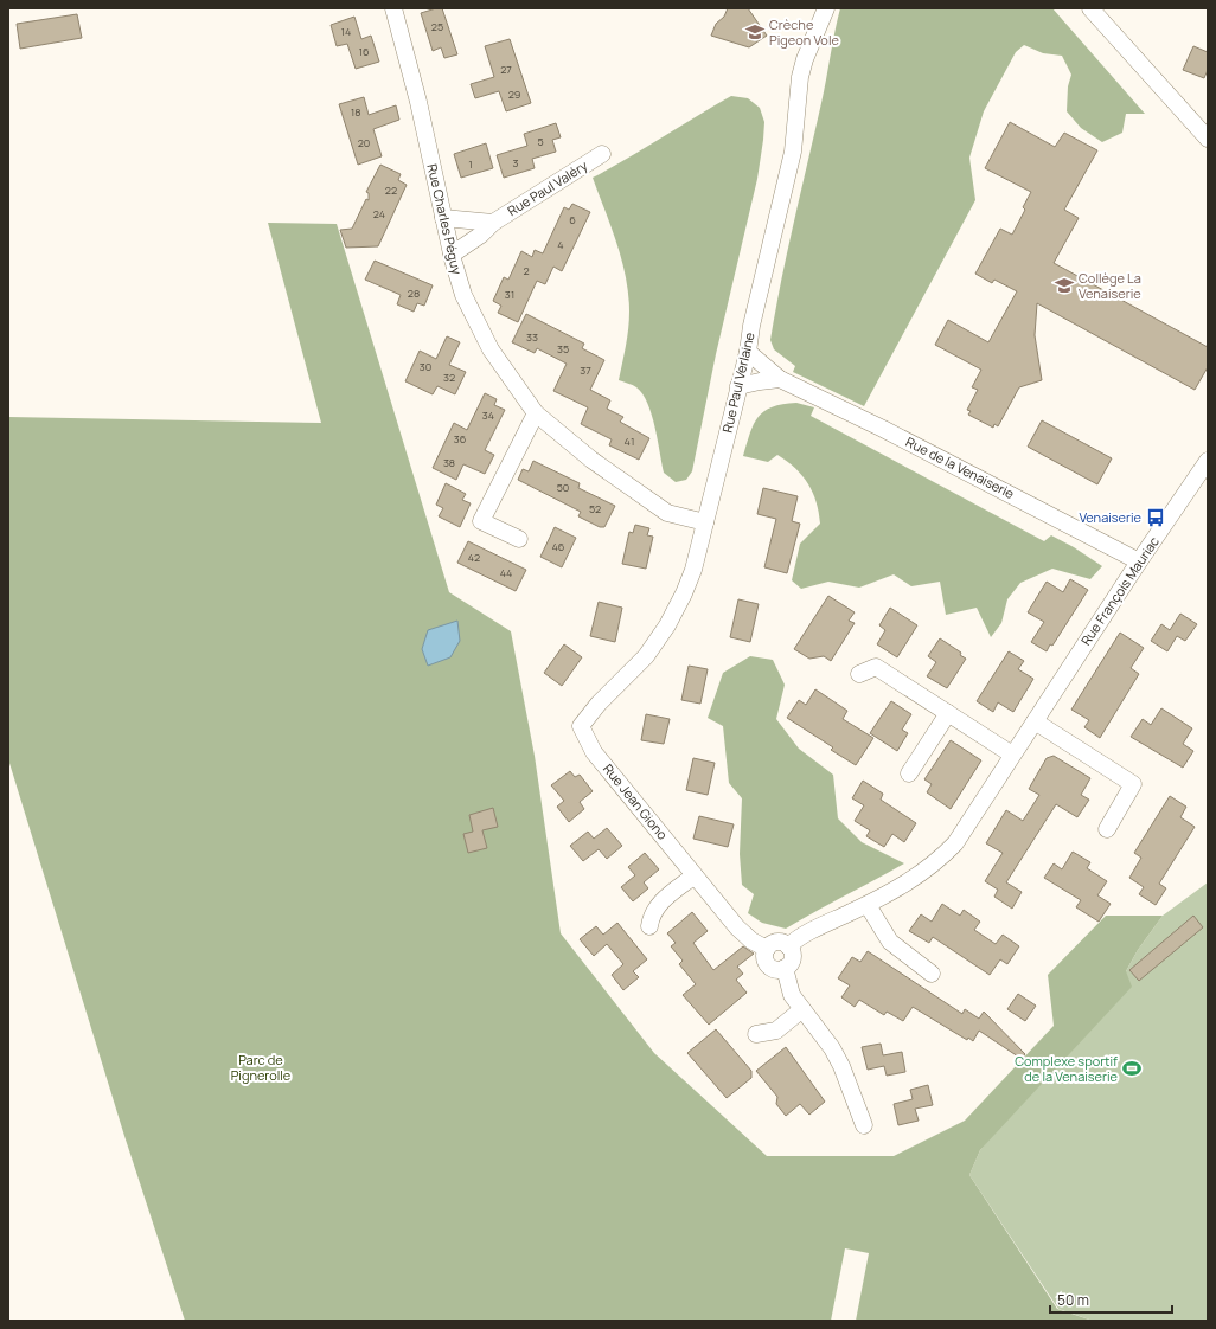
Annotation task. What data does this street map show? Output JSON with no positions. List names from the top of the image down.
{
  "streets": {
    "street": [
      "Rue Paul Valéry",
      "Rue Charles Péguy",
      "Rue Paul Verlaine",
      "Rue de la Venaiserie",
      "Rue François Mauriac",
      "Rue Jean Giono"
    ]
  },
  "crossings": [
    ["Rue Paul Valéry", "Rue Charles Péguy"],
    ["Rue Charles Péguy", "Rue Paul Verlaine"],
    ["Rue Paul Verlaine", "Rue de la Venaiserie"],
    ["Rue Paul Verlaine", "Rue Jean Giono"],
    ["Rue de la Venaiserie", "Rue François Mauriac"],
    ["Rue François Mauriac", "Rue Jean Giono"]
  ],
  "parks": ["Parc de Pignerolle"],
  "places": {
    "school or university": ["Crèche Pigeon Vole", "Collège La Venaiserie"],
    "bus stop": ["Venaiserie"],
    "sports": ["Complexe sportif de la Venaiserie"]
  },
  "house_numbers": [
    "25",
    "14",
    "16",
    "27",
    "29",
    "18",
    "5",
    "20",
    "3",
    "1",
    "22",
    "24",
    "6",
    "4",
    "2",
    "28",
    "31",
    "33",
    "35",
    "30",
    "37",
    "32",
    "34",
    "36",
    "41",
    "38",
    "50",
    "52",
    "46",
    "42",
    "44"
  ],
  "scale_bar": "50 m"
}
